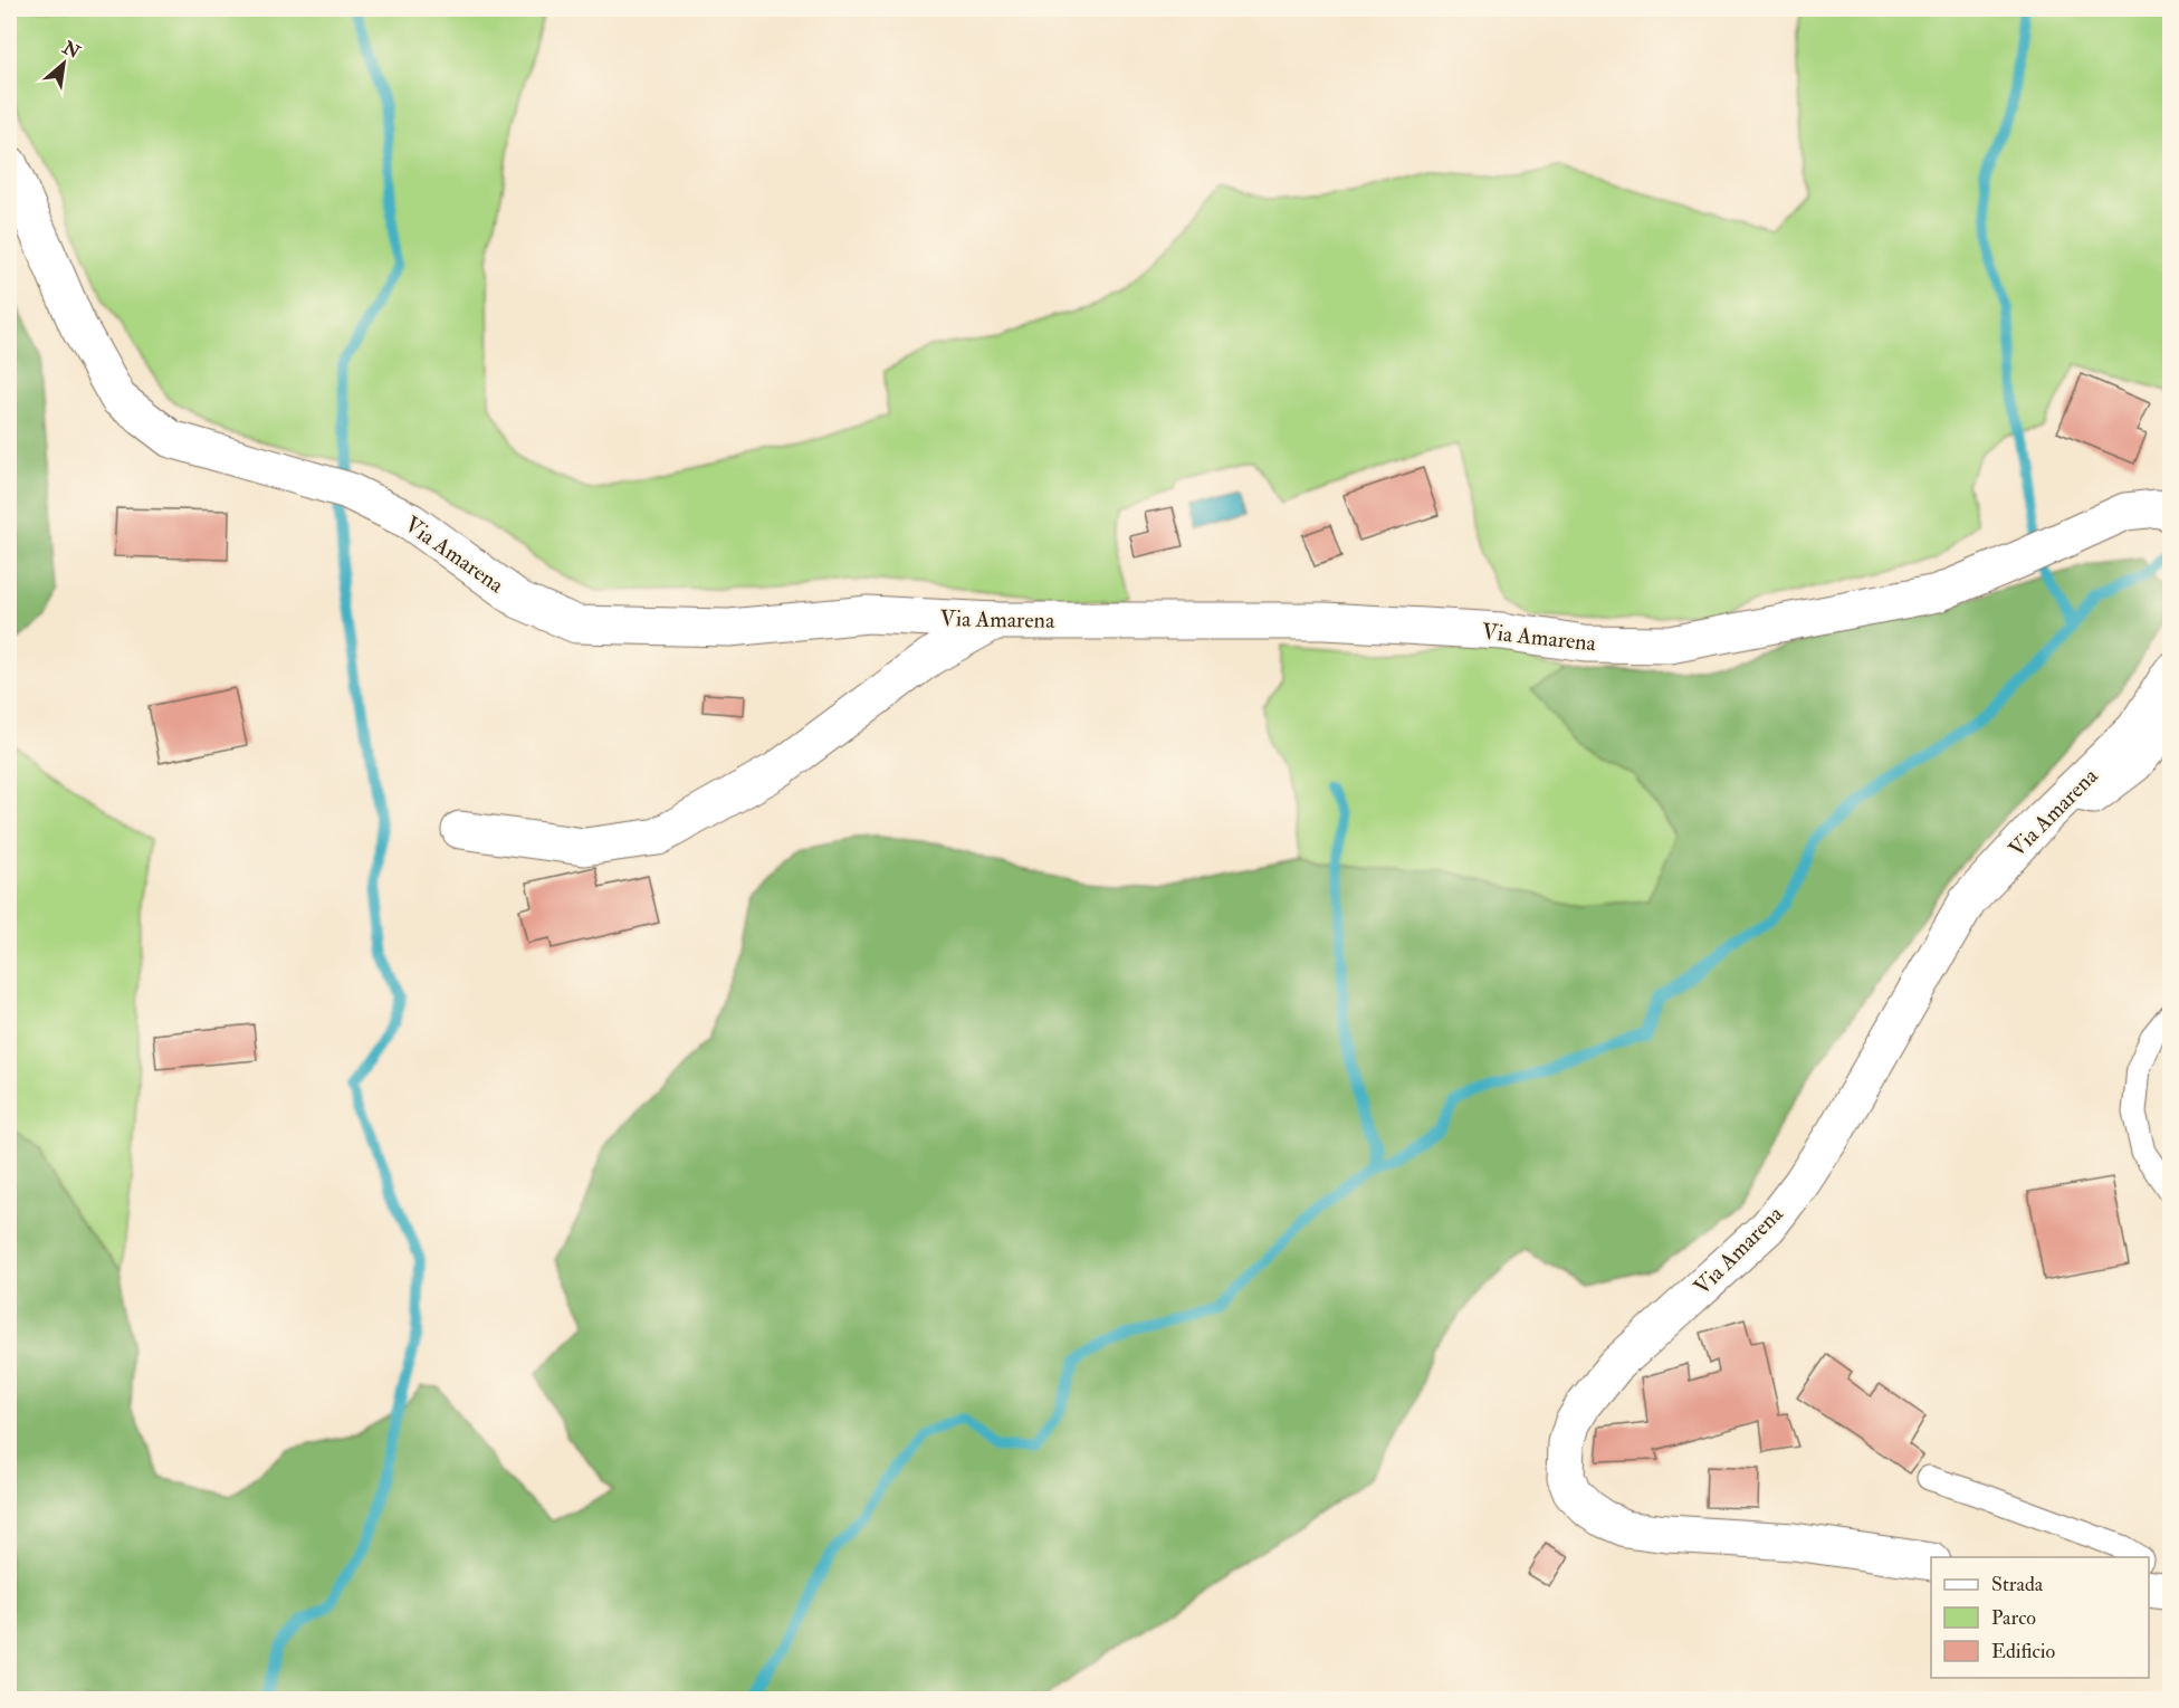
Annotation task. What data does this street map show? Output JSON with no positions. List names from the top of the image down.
{
  "streets": {
    "street": ["Via Amarena"]
  },
  "legend": ["Strada", "Parco", "Edificio"],
  "north": "top right"
}
